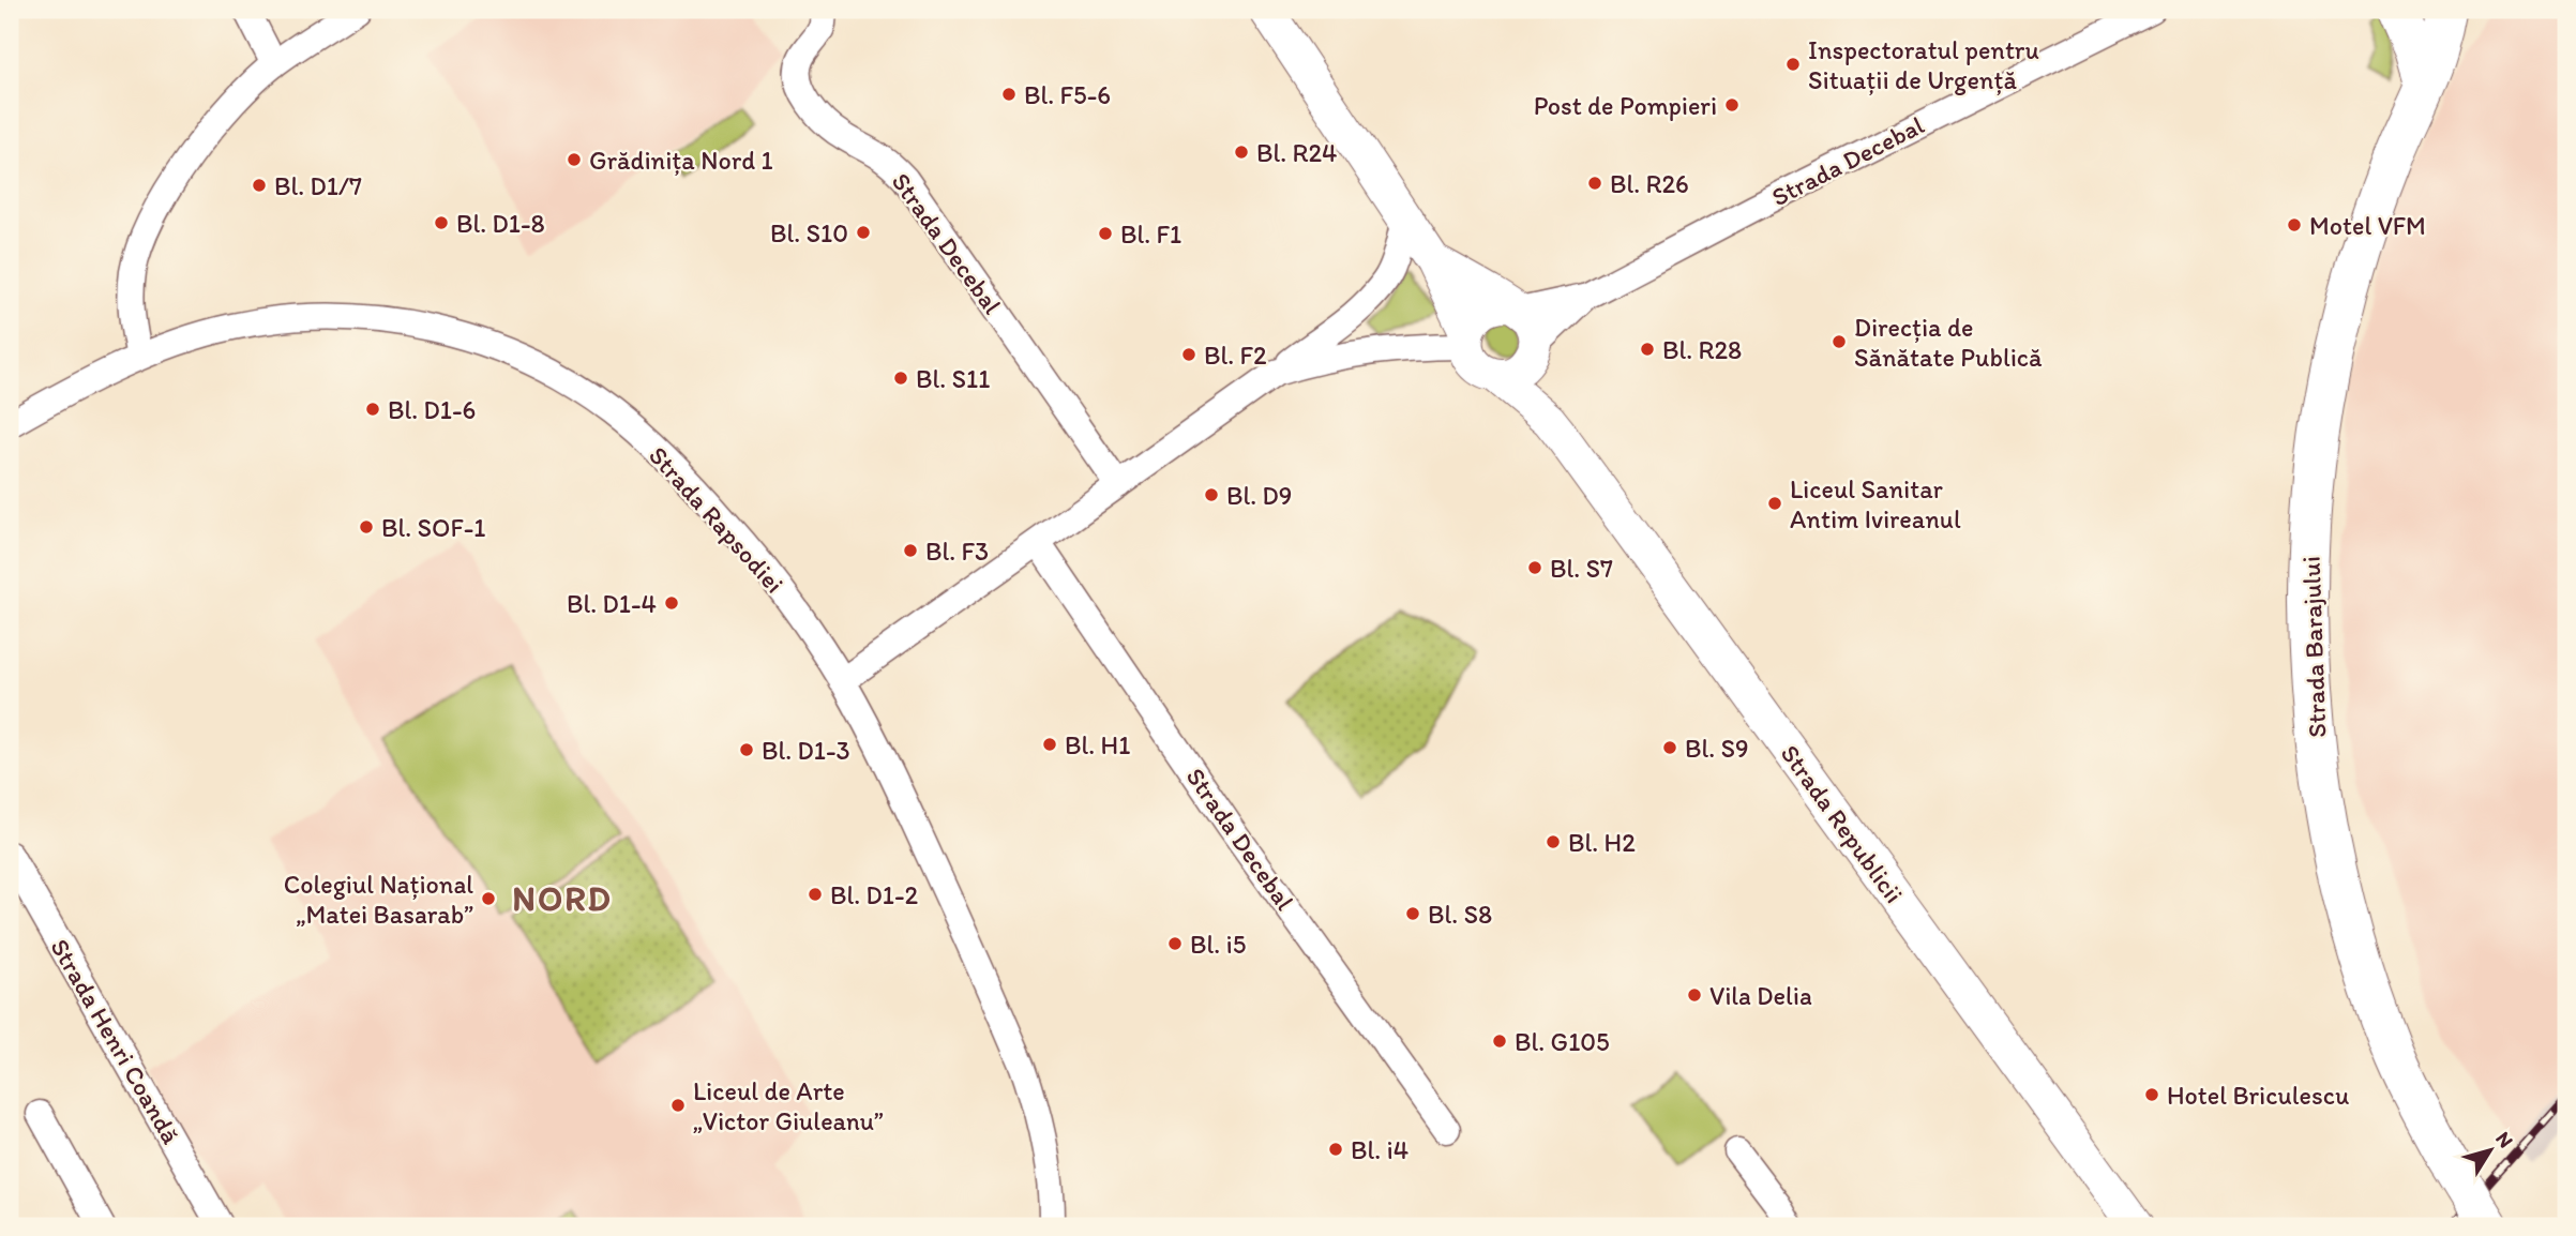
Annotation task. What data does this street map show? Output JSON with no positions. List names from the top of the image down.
{
  "streets": {
    "highway": ["Strada Barajului"],
    "main road": ["Strada Republicii"],
    "street": ["Strada Decebal", "Strada Rapsodiei", "Strada Henri Coandă"]
  },
  "crossings": [
    ["Strada Decebal", "Strada Republicii"]
  ],
  "districts": ["NORD"],
  "places": [
    "Inspectoratul pentru Situații de Urgență",
    "Bl. F5-6",
    "Post de Pompieri",
    "Bl. R24",
    "Grădinița Nord 1",
    "Bl. R26",
    "Bl. D1/7",
    "Bl. D1-8",
    "Motel VFM",
    "Bl. S10",
    "Bl. F1",
    "Direcția de Sănătate Publică",
    "Bl. R28",
    "Bl. F2",
    "Bl. S11",
    "Bl. D1-6",
    "Bl. D9",
    "Liceul Sanitar Antim Ivireanul",
    "Bl. SOF-1",
    "Bl. F3",
    "Bl. S7",
    "Bl. D1-4",
    "Bl. H1",
    "Bl. S9",
    "Bl. D1-3",
    "Bl. H2",
    "Bl. D1-2",
    "Colegiul Național „Matei Basarab”",
    "Bl. S8",
    "Bl. i5",
    "Vila Delia",
    "Bl. G105",
    "Hotel Briculescu",
    "Liceul de Arte „Victor Giuleanu”",
    "Bl. i4"
  ],
  "north": "top right"
}
